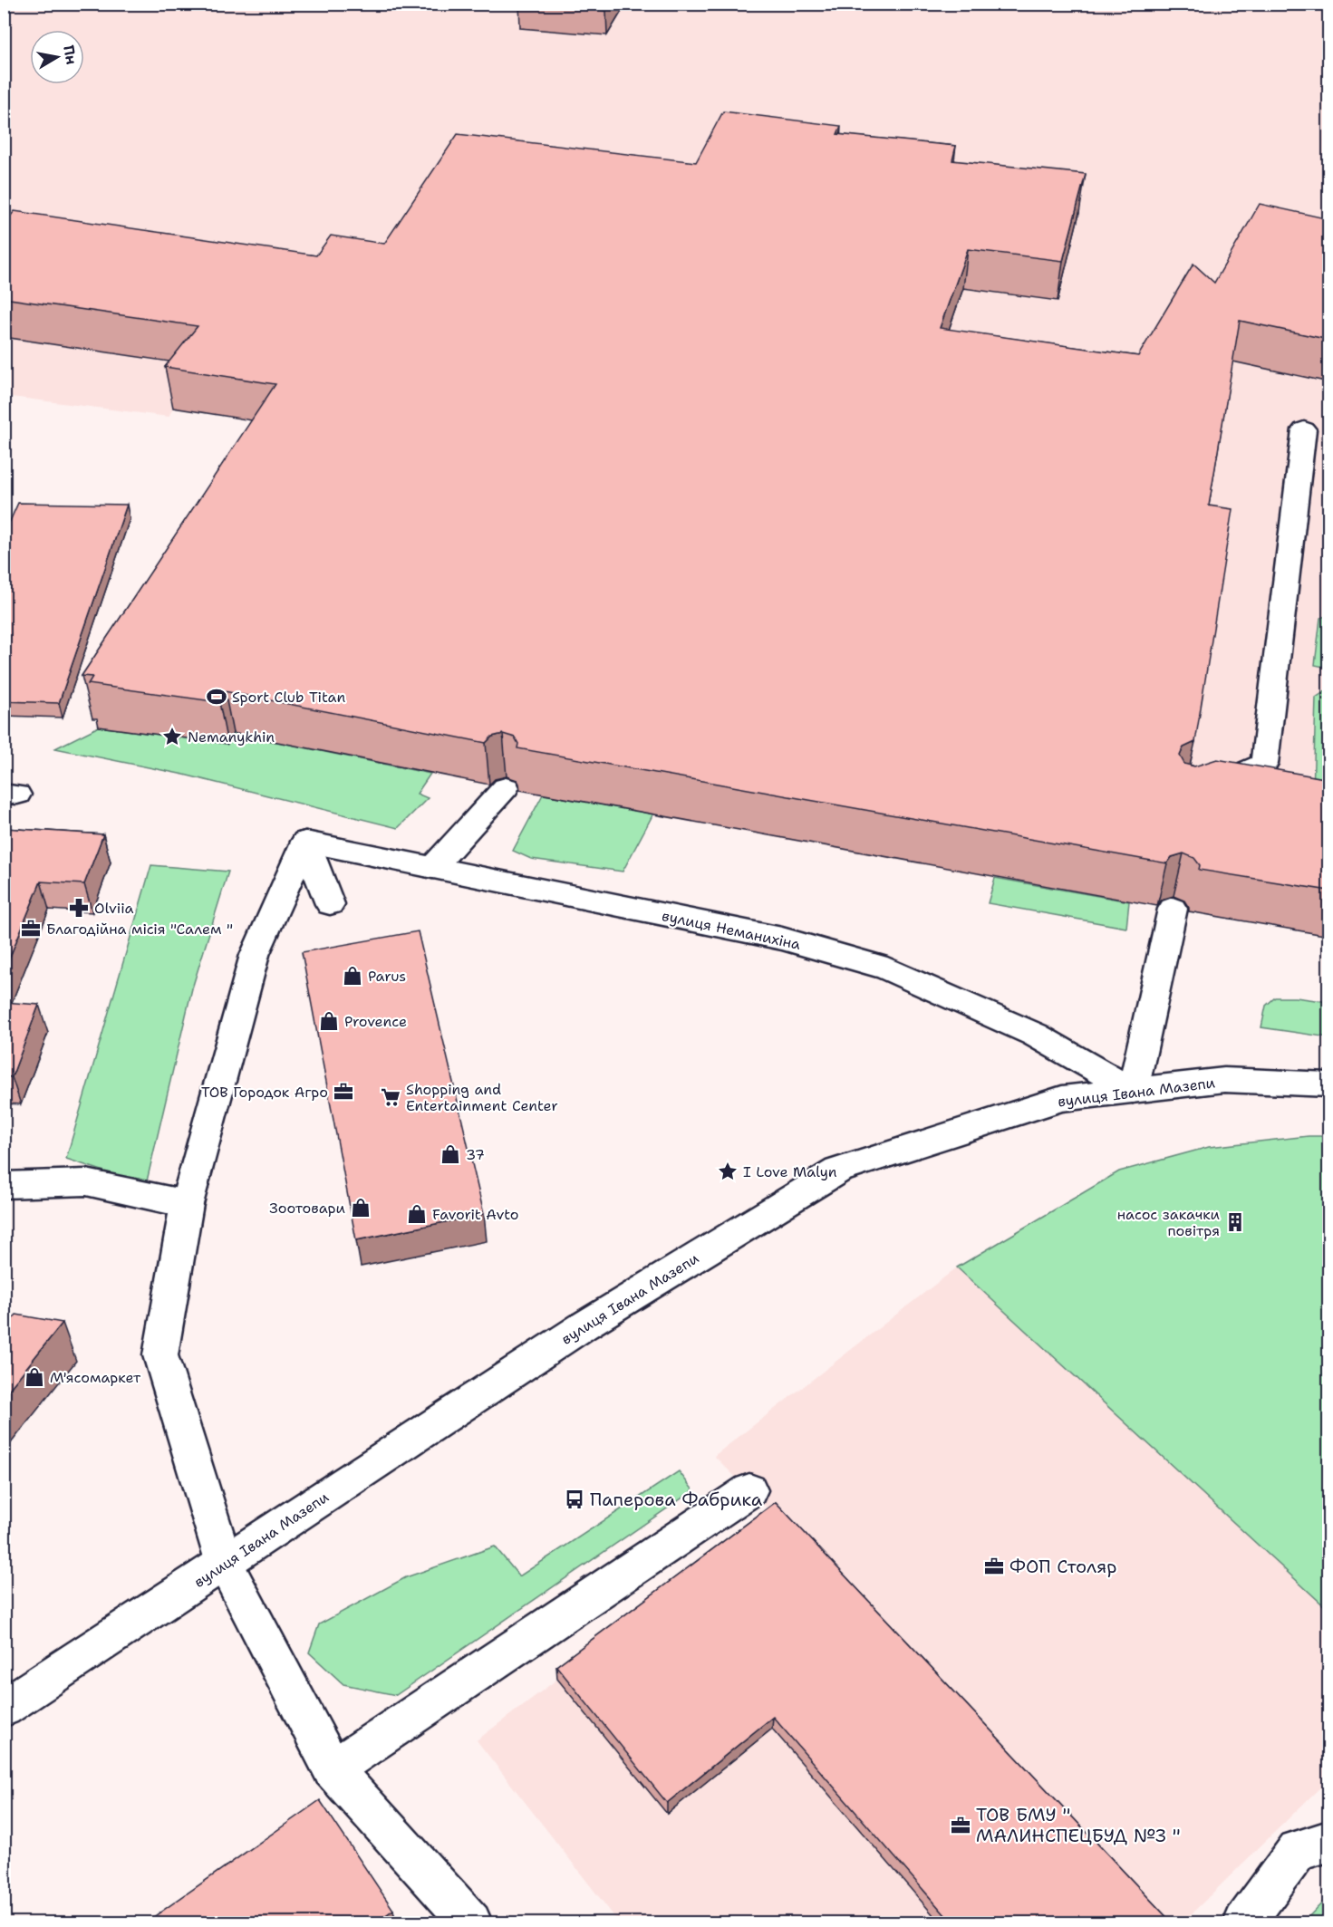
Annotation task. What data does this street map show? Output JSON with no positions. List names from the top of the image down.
{
  "streets": {
    "street": ["вулиця Неманихіна", "вулиця Івана Мазепи"]
  },
  "crossings": [
    ["вулиця Неманихіна", "вулиця Івана Мазепи"]
  ],
  "places": {
    "sports": ["Sport Club Titan"],
    "place": ["Nemanykhin", "I Love Malyn"],
    "pharmacy": ["Olviia"],
    "office": [
      "Благодійна місія \"Салем \"",
      "ТОВ Городок Агро",
      "ФОП Столяр",
      "ТОВ БМУ \" МАЛИНСПЕЦБУД №З \""
    ],
    "shop": [
      "Parus",
      "Provence",
      "37",
      "Зоотовари",
      "Favorit Avto",
      "М'ясомаркет"
    ],
    "supermarket": ["Shopping and Entertainment Center"],
    "building": ["насос закачки повітря"],
    "bus stop": ["Паперова Фабрика"]
  },
  "north": "right"
}
